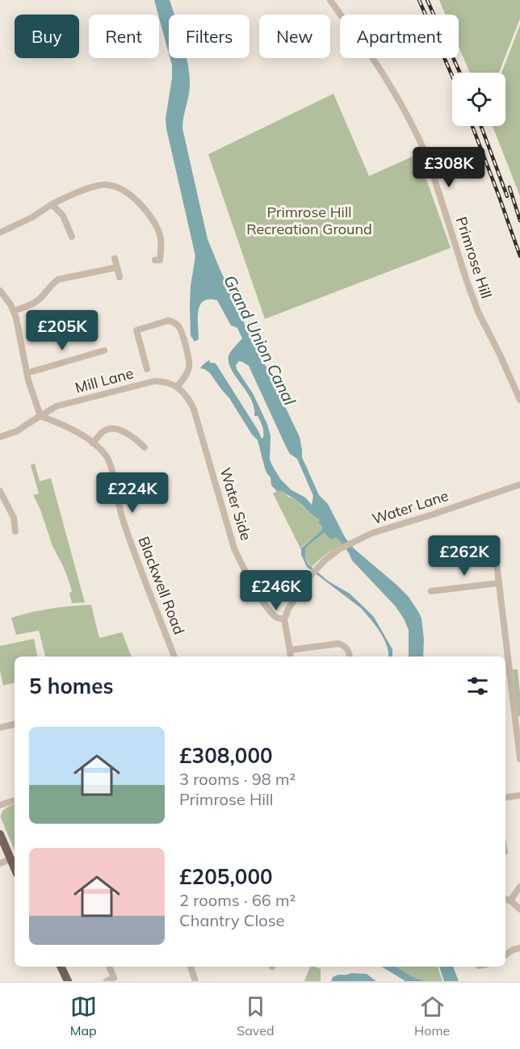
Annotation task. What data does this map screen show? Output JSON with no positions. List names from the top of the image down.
{
  "streets": {
    "street": [
      "Primrose Hill",
      "Mill Lane",
      "Water Side",
      "Water Lane",
      "Blackwell Road"
    ]
  },
  "crossings": [
    ["Mill Lane", "Water Side"],
    ["Mill Lane", "Blackwell Road"],
    ["Water Side", "Water Lane"]
  ],
  "water": ["Grand Union Canal"],
  "parks": ["Primrose Hill Recreation Ground"],
  "page": {
    "chip": [
      "Buy",
      "Rent",
      "Filters",
      "New",
      "Apartment"
    ],
    "price": [
      "£308K",
      "£205K",
      "£224K",
      "£262K",
      "£246K"
    ],
    "heading": "5 homes",
    "list": [
      {
        "name": "£308,000",
        "note": "3 rooms · 98 m² · Primrose Hill"
      },
      {
        "name": "£205,000",
        "note": "2 rooms · 66 m² · Chantry Close"
      }
    ],
    "tabs": ["Map", "Saved", "Home"]
  }
}
